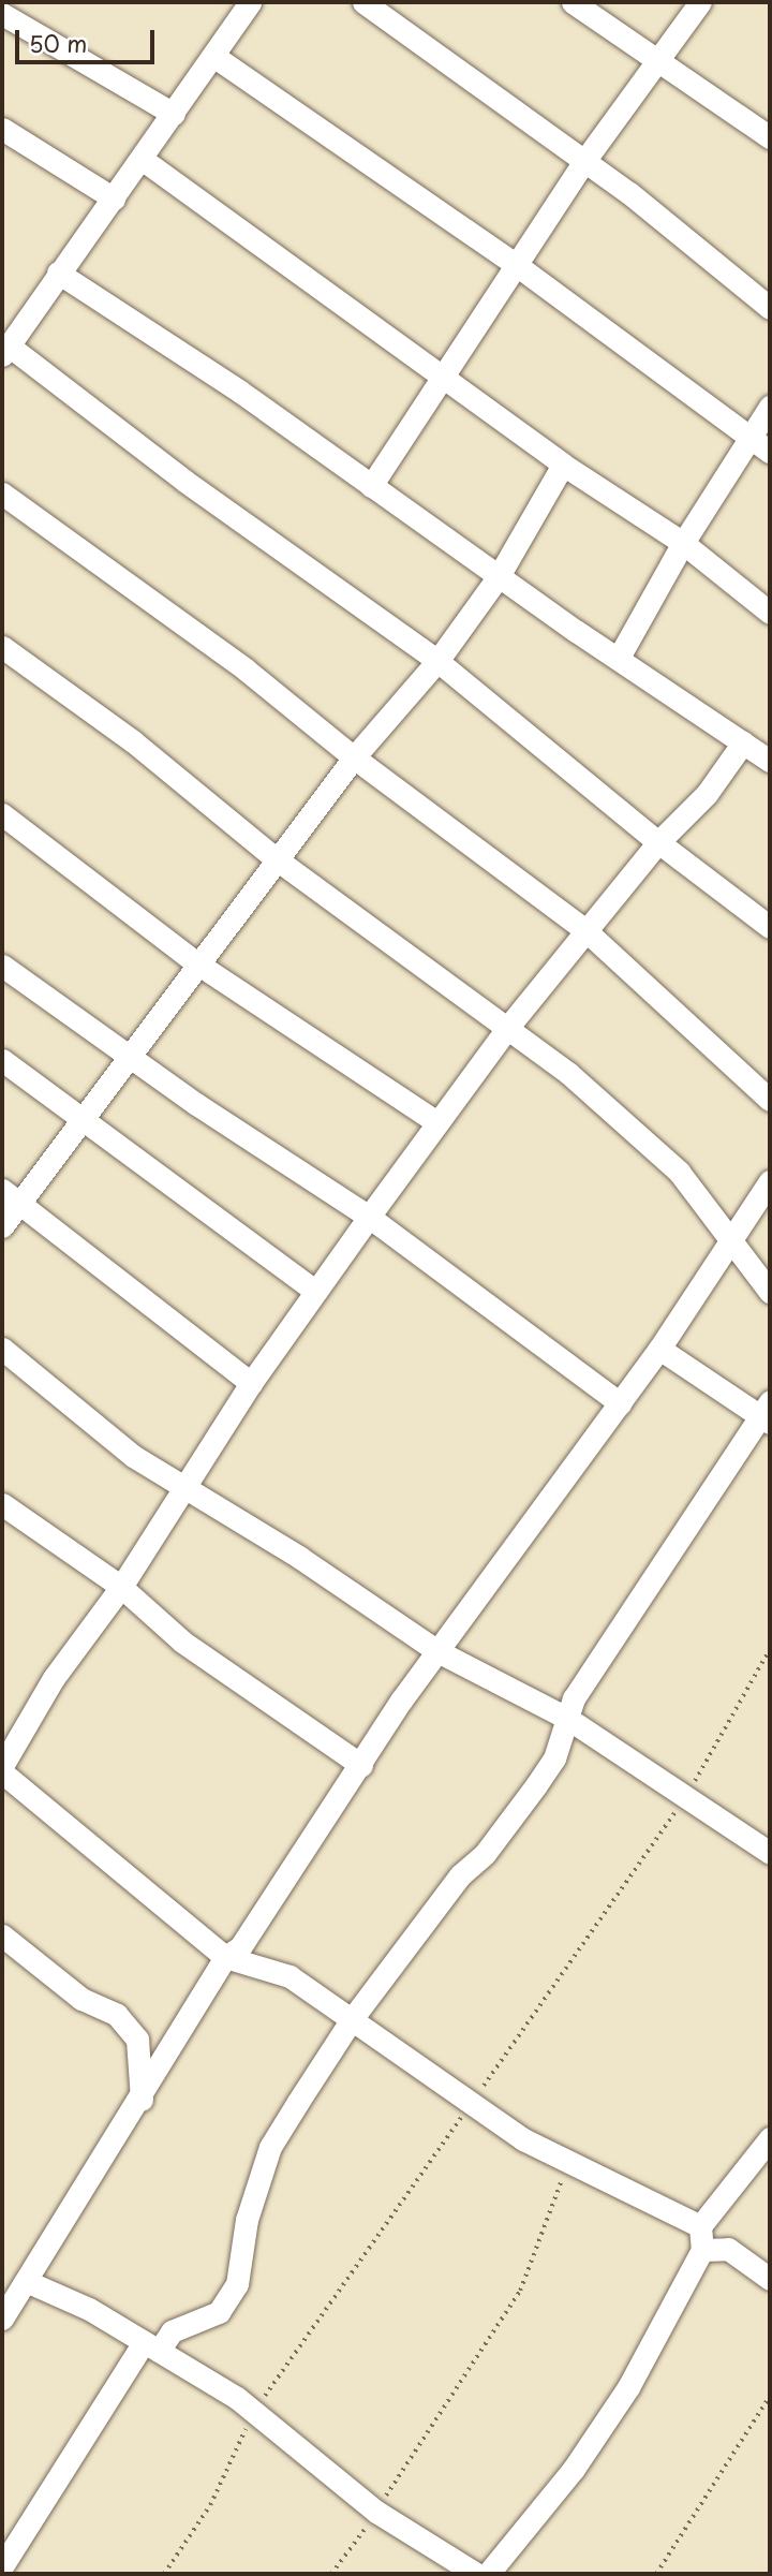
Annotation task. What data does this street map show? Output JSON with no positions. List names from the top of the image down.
{
  "scale_bar": "50 m"
}
